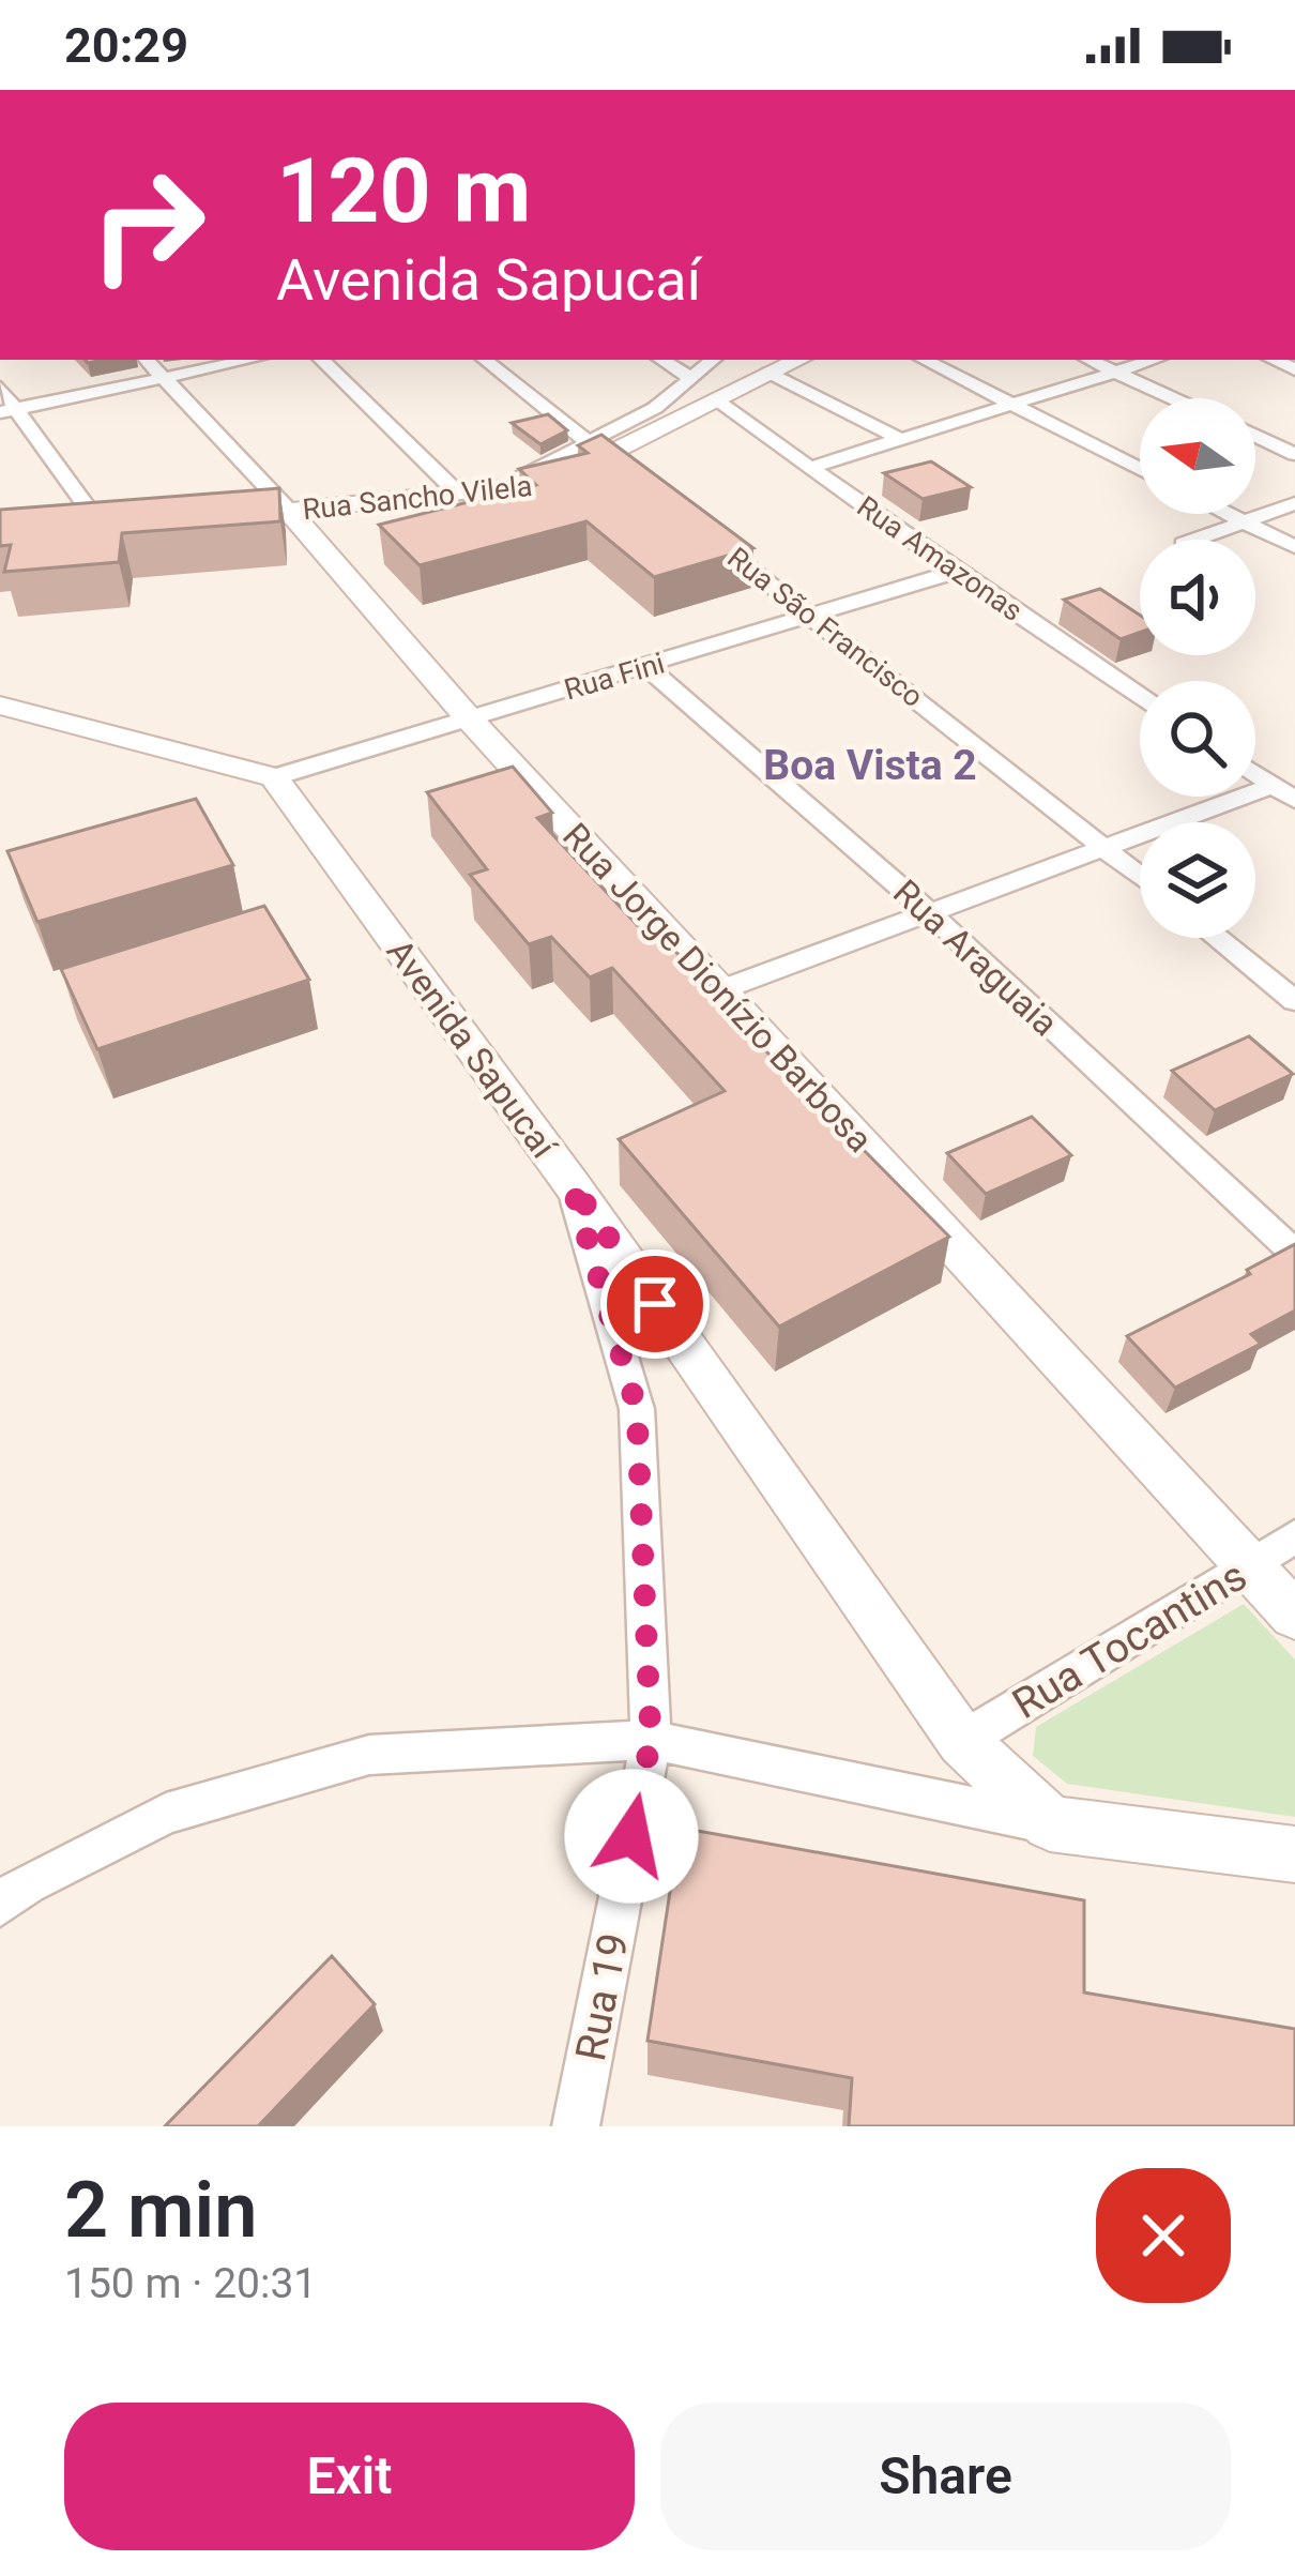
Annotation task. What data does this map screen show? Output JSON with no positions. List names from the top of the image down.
{
  "streets": {
    "main road": ["Rua Sancho Vilela", "Rua Jorge Dionízio Barbosa", "Avenida Sapucaí"],
    "street": [
      "Rua Amazonas",
      "Rua São Francisco",
      "Rua Fini",
      "Rua Araguaia",
      "Rua Tocantins",
      "Rua 19"
    ]
  },
  "crossings": [
    ["Rua Sancho Vilela", "Rua Amazonas"],
    ["Rua Sancho Vilela", "Rua Jorge Dionízio Barbosa"],
    ["Rua Amazonas", "Rua Fini"],
    ["Rua São Francisco", "Rua Fini"],
    ["Rua Fini", "Rua Araguaia"],
    ["Rua Fini", "Rua Jorge Dionízio Barbosa"],
    ["Rua Fini", "Avenida Sapucaí"],
    ["Rua Jorge Dionízio Barbosa", "Rua Tocantins"],
    ["Avenida Sapucaí", "Rua Tocantins"],
    ["Avenida Sapucaí", "Rua 19"]
  ],
  "districts": ["Boa Vista 2"],
  "north": "left",
  "page": {
    "status": "20:29",
    "turn": ["120 m", "Avenida Sapucaí"],
    "heading": ["2 min", "150 m · 20:31"],
    "buttons": ["Exit", "Share"]
  }
}
